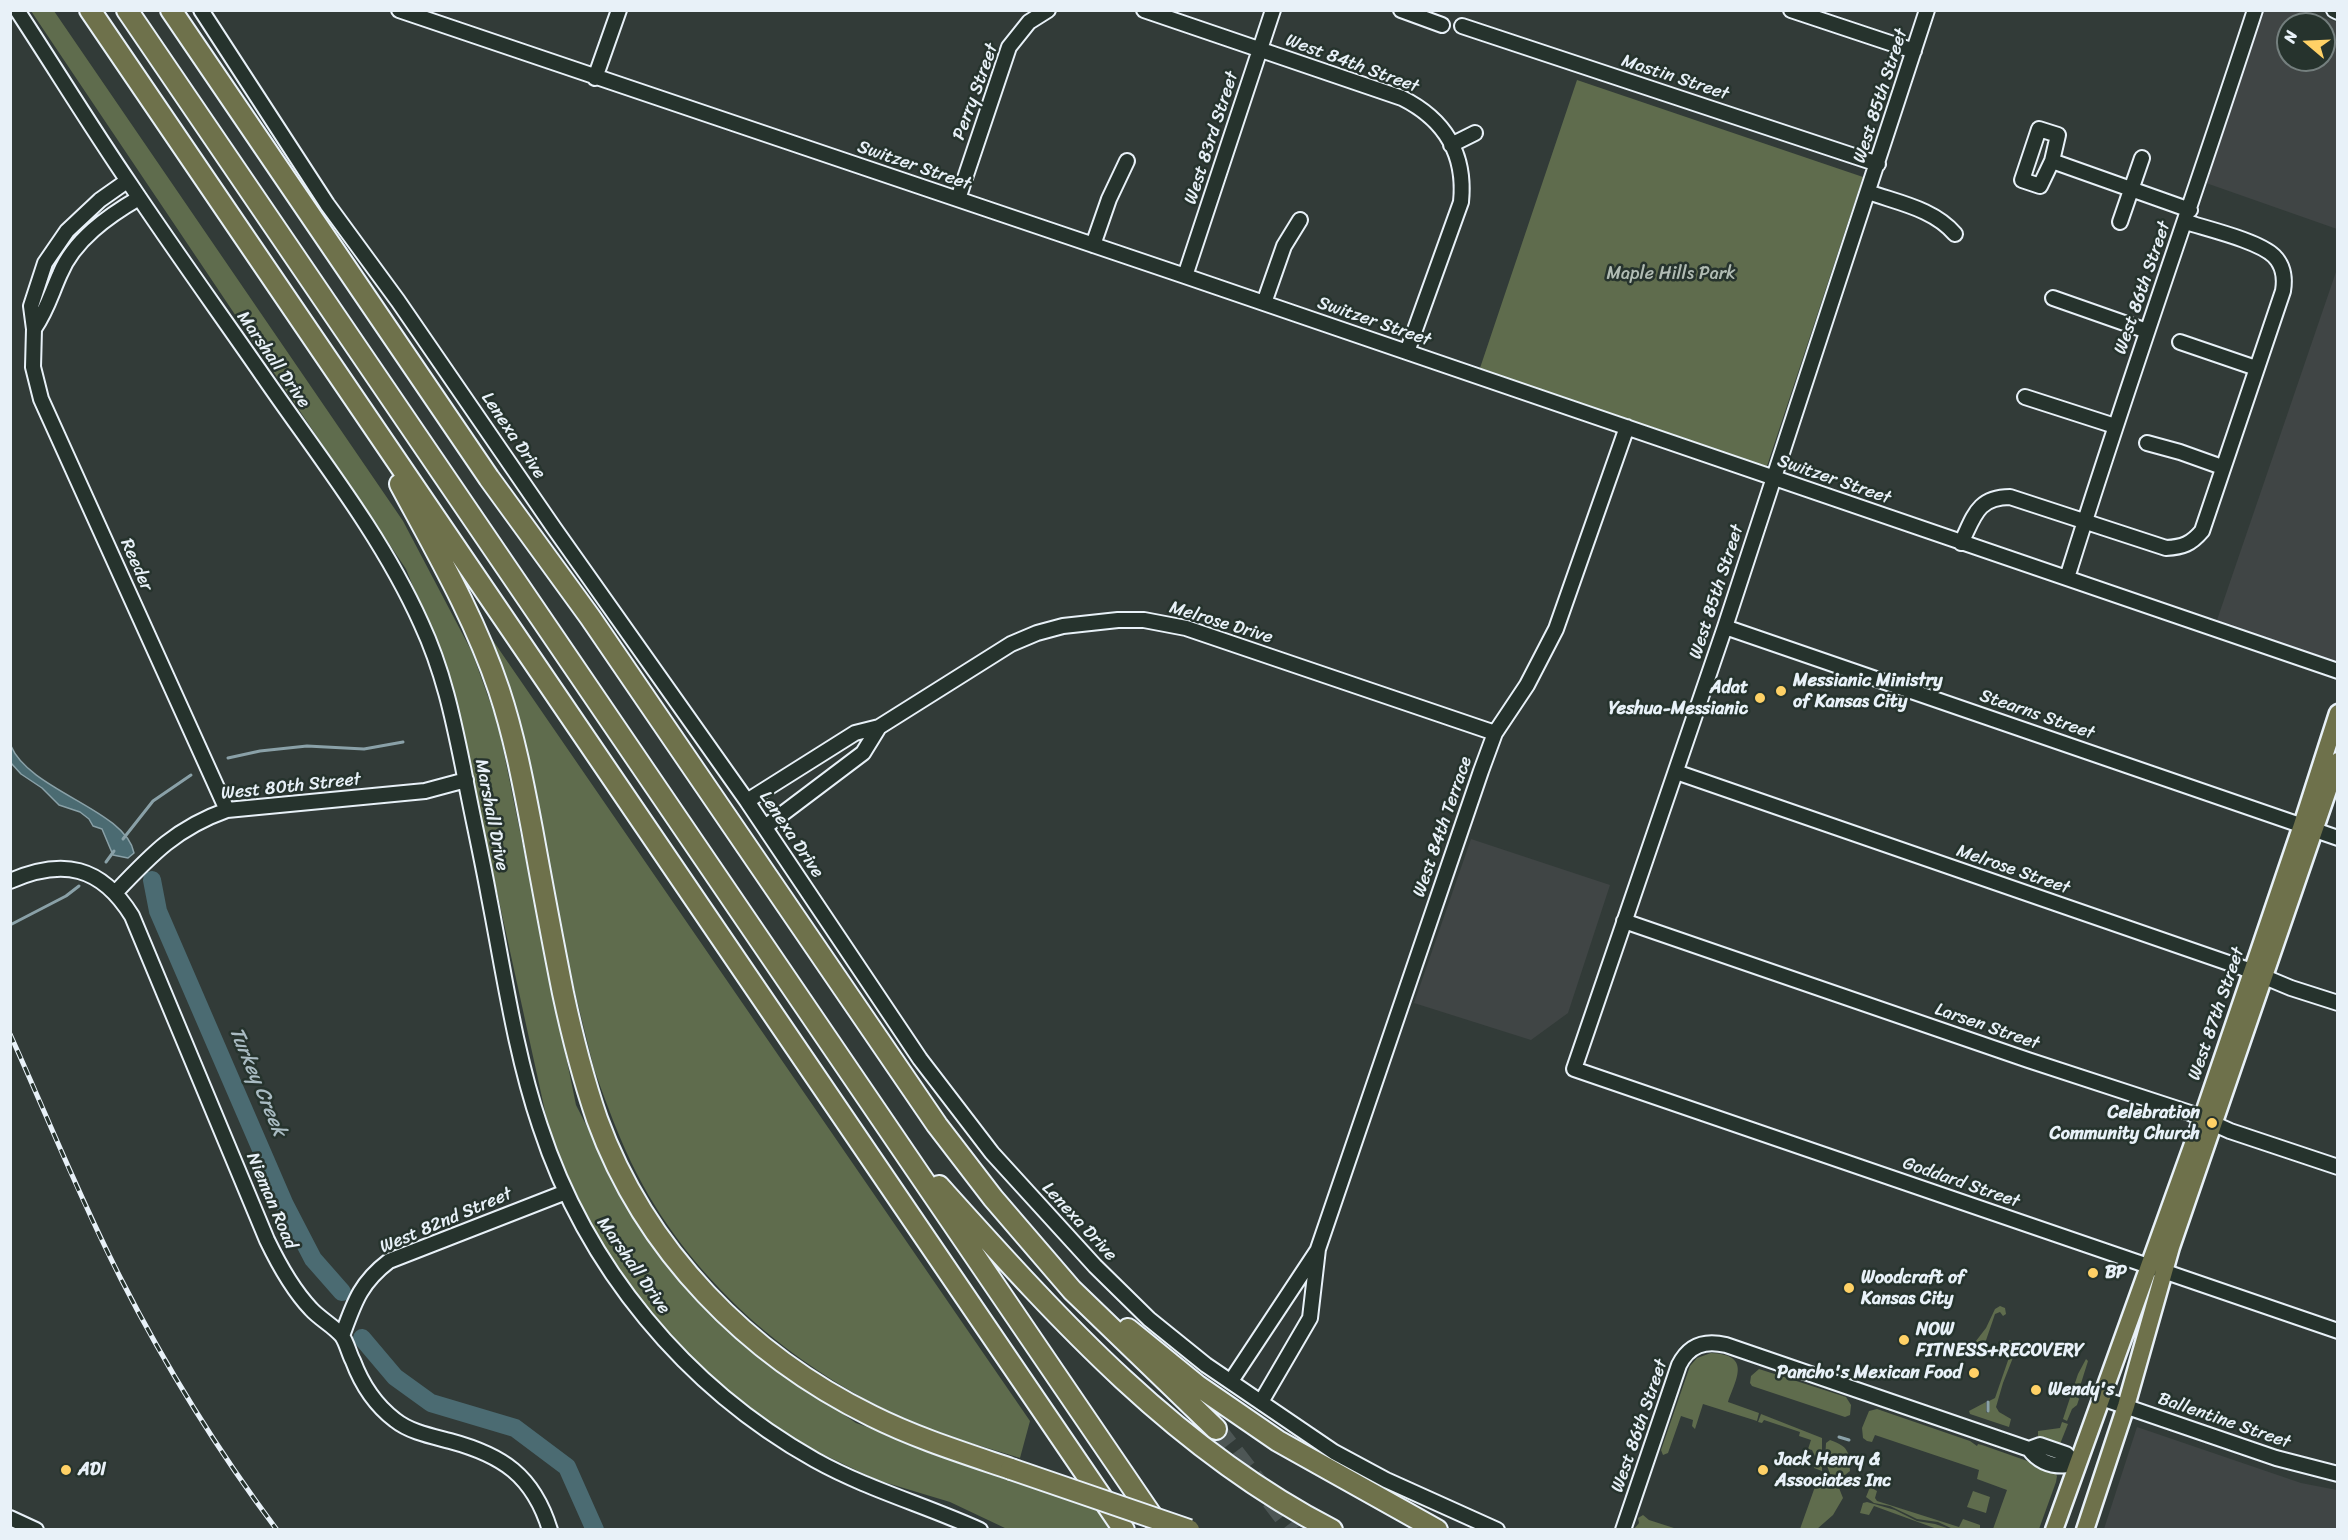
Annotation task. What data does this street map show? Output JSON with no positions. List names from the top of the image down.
{
  "streets": {
    "main road": ["West 87th Street"],
    "street": [
      "West 84th Street",
      "Mastin Street",
      "Perry Street",
      "West 85th Street",
      "West 83rd Street",
      "Switzer Street",
      "West 86th Street",
      "Marshall Drive",
      "Lenexa Drive",
      "Reeder",
      "Melrose Drive",
      "Stearns Street",
      "West 80th Street",
      "West 84th Terrace",
      "Melrose Street",
      "Larsen Street",
      "Goddard Street",
      "Nieman Road",
      "West 82nd Street",
      "Ballentine Street"
    ]
  },
  "crossings": [
    ["West 84th Street", "West 83rd Street"],
    ["West 84th Street", "Switzer Street"],
    ["Mastin Street", "West 85th Street"],
    ["Perry Street", "Switzer Street"],
    ["West 85th Street", "Switzer Street"],
    ["West 85th Street", "Stearns Street"],
    ["West 85th Street", "Melrose Street"],
    ["West 85th Street", "Larsen Street"],
    ["West 85th Street", "Goddard Street"],
    ["West 83rd Street", "Switzer Street"],
    ["Switzer Street", "West 86th Street"],
    ["Switzer Street", "West 84th Terrace"],
    ["West 86th Street", "West 87th Street"],
    ["Marshall Drive", "Reeder"],
    ["Marshall Drive", "West 80th Street"],
    ["Marshall Drive", "West 82nd Street"],
    ["Lenexa Drive", "Melrose Drive"],
    ["Lenexa Drive", "West 84th Terrace"],
    ["Reeder", "West 80th Street"],
    ["Melrose Drive", "West 84th Terrace"],
    ["Stearns Street", "West 87th Street"],
    ["West 80th Street", "Nieman Road"],
    ["Melrose Street", "West 87th Street"],
    ["West 87th Street", "Larsen Street"],
    ["West 87th Street", "Goddard Street"],
    ["West 87th Street", "Ballentine Street"],
    ["Nieman Road", "West 82nd Street"]
  ],
  "water": ["Turkey Creek"],
  "parks": ["Maple Hills Park"],
  "places": [
    "Messianic Ministry of Kansas City",
    "Adat Yeshua-Messianic",
    "Celebration Community Church",
    "BP",
    "Woodcraft of Kansas City",
    "NOW FITNESS+RECOVERY",
    "Pancho's Mexican Food",
    "Wendy's",
    "ADI",
    "Jack Henry & Associates Inc"
  ],
  "north": "left"
}
